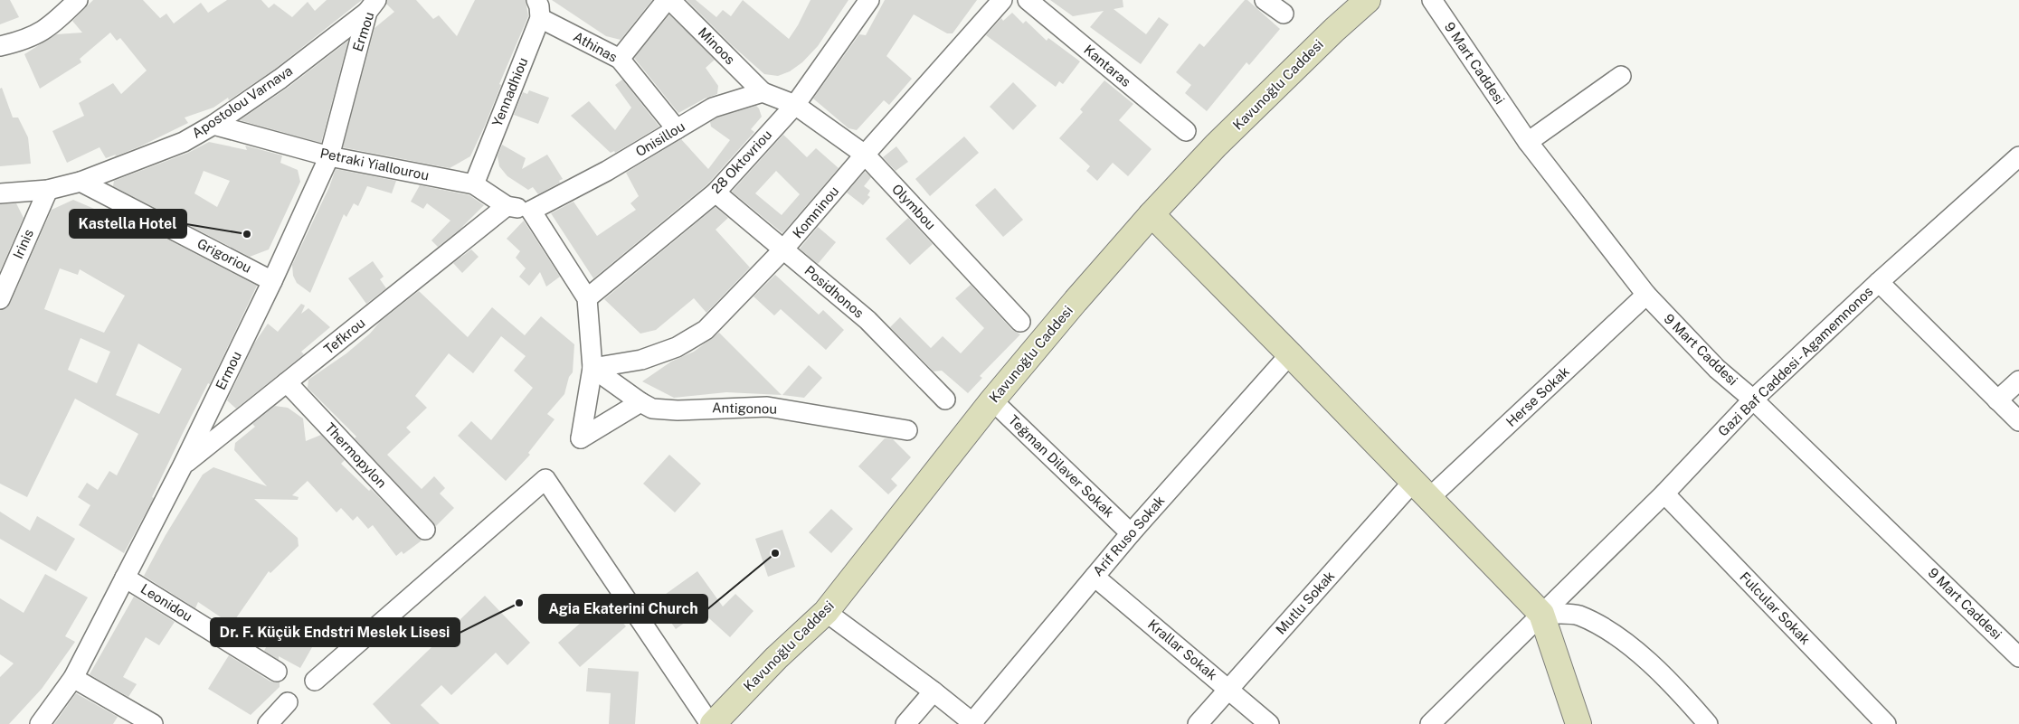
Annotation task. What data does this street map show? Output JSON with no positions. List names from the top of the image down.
{
  "streets": {
    "main road": ["Kavunoğlu Caddesi"],
    "street": [
      "Ermou",
      "Minoos",
      "Athinas",
      "9 Mart Caddesi",
      "Kantaras",
      "Yennadhiou",
      "Apostolou Varnava",
      "Onisillou",
      "28 Oktovriou",
      "Petraki Yiallourou",
      "Olymbou",
      "Komninou",
      "Irinis",
      "Grigoriou",
      "Posidhonos",
      "Tefkrou",
      "Gazi Baf Caddesi - Agamemnonos",
      "Herse Sokak",
      "Antigonou",
      "Thermopylon",
      "Teğman Dilaver Sokak",
      "Arif Ruso Sokak",
      "Leonidou",
      "Mutlu Sokak",
      "Fulcular Sokak",
      "Krallar Sokak"
    ]
  },
  "crossings": [
    ["Ermou", "Apostolou Varnava"],
    ["Ermou", "Petraki Yiallourou"],
    ["Ermou", "Grigoriou"],
    ["Ermou", "Tefkrou"],
    ["Ermou", "Leonidou"],
    ["Minoos", "Onisillou"],
    ["Athinas", "Yennadhiou"],
    ["Athinas", "Onisillou"],
    ["9 Mart Caddesi", "Gazi Baf Caddesi - Agamemnonos"],
    ["9 Mart Caddesi", "Herse Sokak"],
    ["Kavunoğlu Caddesi", "Teğman Dilaver Sokak"],
    ["Yennadhiou", "Petraki Yiallourou"],
    ["Apostolou Varnava", "Petraki Yiallourou"],
    ["Apostolou Varnava", "Irinis"],
    ["Apostolou Varnava", "Grigoriou"],
    ["Onisillou", "Petraki Yiallourou"],
    ["28 Oktovriou", "Olymbou"],
    ["28 Oktovriou", "Posidhonos"],
    ["Petraki Yiallourou", "Tefkrou"],
    ["Olymbou", "Komninou"],
    ["Komninou", "Posidhonos"],
    ["Komninou", "Antigonou"],
    ["Tefkrou", "Thermopylon"],
    ["Gazi Baf Caddesi - Agamemnonos", "Fulcular Sokak"],
    ["Herse Sokak", "Mutlu Sokak"],
    ["Teğman Dilaver Sokak", "Arif Ruso Sokak"],
    ["Arif Ruso Sokak", "Krallar Sokak"],
    ["Mutlu Sokak", "Krallar Sokak"]
  ],
  "places": ["Kastella Hotel", "Agia Ekaterini Church", "Dr. F. Küçük Endstri Meslek Lisesi"]
}
